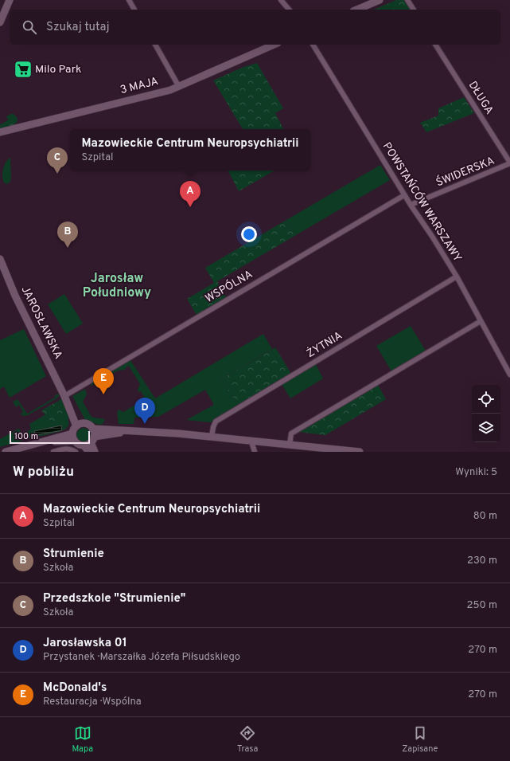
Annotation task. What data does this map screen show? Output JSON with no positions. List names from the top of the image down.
{
  "streets": {
    "main road": ["3 MAJA", "JAROSŁAWSKA"],
    "street": [
      "DŁUGA",
      "ŚWIDERSKA",
      "POWSTAŃCÓW WARSZAWY",
      "WSPÓLNA",
      "ŻYTNIA"
    ]
  },
  "crossings": [
    ["DŁUGA", "ŚWIDERSKA"],
    ["ŚWIDERSKA", "POWSTAŃCÓW WARSZAWY"],
    ["POWSTAŃCÓW WARSZAWY", "WSPÓLNA"],
    ["POWSTAŃCÓW WARSZAWY", "ŻYTNIA"],
    ["WSPÓLNA", "JAROSŁAWSKA"]
  ],
  "districts": ["Jarosław Południowy"],
  "places": {
    "supermarket": ["Milo Park"]
  },
  "scale_bar": "100 m",
  "page": {
    "search": "Szukaj tutaj",
    "popup": ["Mazowieckie Centrum Neuropsychiatrii", "Szpital"],
    "pins": [
      "C",
      "A",
      "B",
      "E",
      "D"
    ],
    "scale": "100 m",
    "heading": ["W pobliżu", "Wyniki: 5"],
    "list": [
      {
        "mark": "A",
        "name": "Mazowieckie Centrum Neuropsychiatrii",
        "note": "Szpital",
        "value": "80 m"
      },
      {
        "mark": "B",
        "name": "Strumienie",
        "note": "Szkoła",
        "value": "230 m"
      },
      {
        "mark": "C",
        "name": "Przedszkole \"Strumienie\"",
        "note": "Szkoła",
        "value": "250 m"
      },
      {
        "mark": "D",
        "name": "Jarosławska 01",
        "note": "Przystanek · Marszałka Józefa Piłsudskiego",
        "value": "270 m"
      },
      {
        "mark": "E",
        "name": "McDonald's",
        "note": "Restauracja · Wspólna",
        "value": "270 m"
      }
    ],
    "nav": ["Mapa", "Trasa", "Zapisane"]
  }
}
